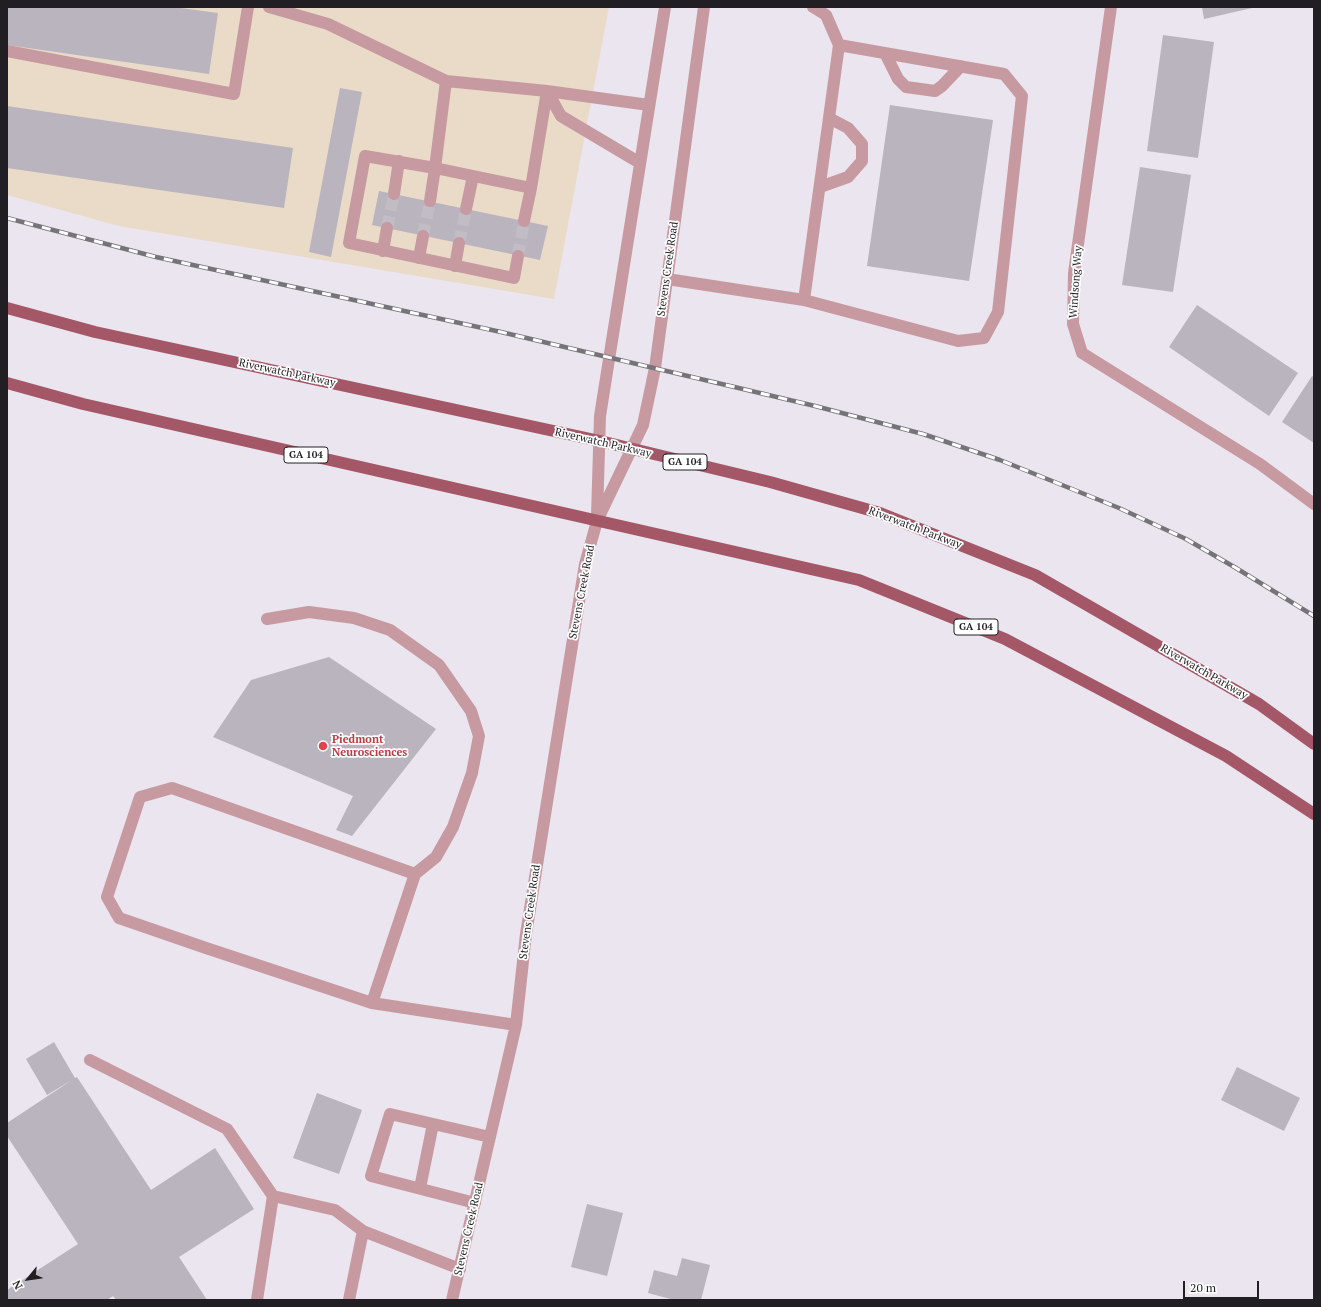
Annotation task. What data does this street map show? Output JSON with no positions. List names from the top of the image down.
{
  "streets": {
    "main road": ["Riverwatch Parkway", "GA 104"],
    "street": ["Stevens Creek Road", "Windsong Way"]
  },
  "crossings": [
    ["Stevens Creek Road", "Riverwatch Parkway"],
    ["Stevens Creek Road", "GA 104"]
  ],
  "places": ["Piedmont Neurosciences"],
  "scale_bar": "20 m",
  "north": "bottom left"
}
